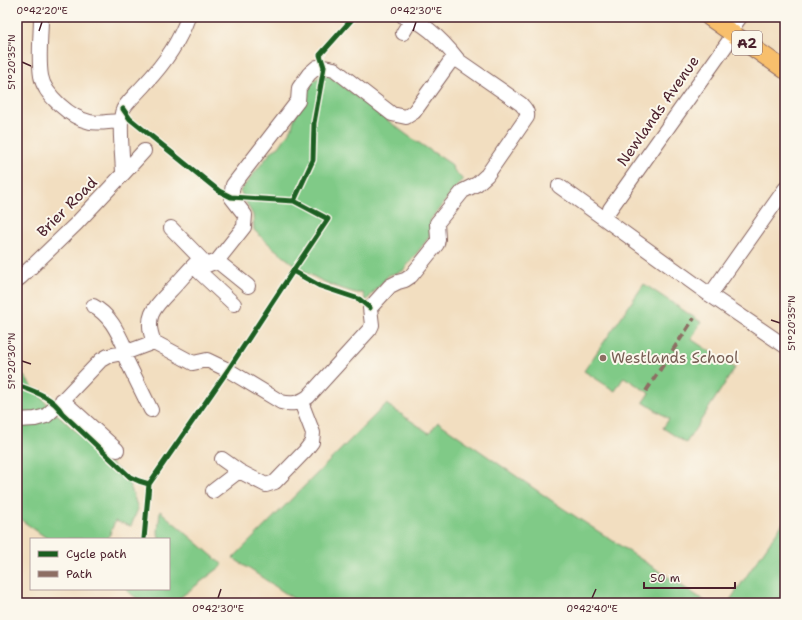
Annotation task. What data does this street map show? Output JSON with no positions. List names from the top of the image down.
{
  "streets": {
    "main road": ["A2"],
    "street": ["Newlands Avenue", "Brier Road"]
  },
  "crossings": [
    ["A2", "Newlands Avenue"]
  ],
  "places": ["Westlands School"],
  "legend": ["Cycle path", "Path"],
  "scale_bar": "50 m",
  "coordinates": [
    "0°42'20\"E",
    "0°42'30\"E",
    "51°20'35\"N",
    "51°20'30\"N",
    "0°42'40\"E"
  ]
}
